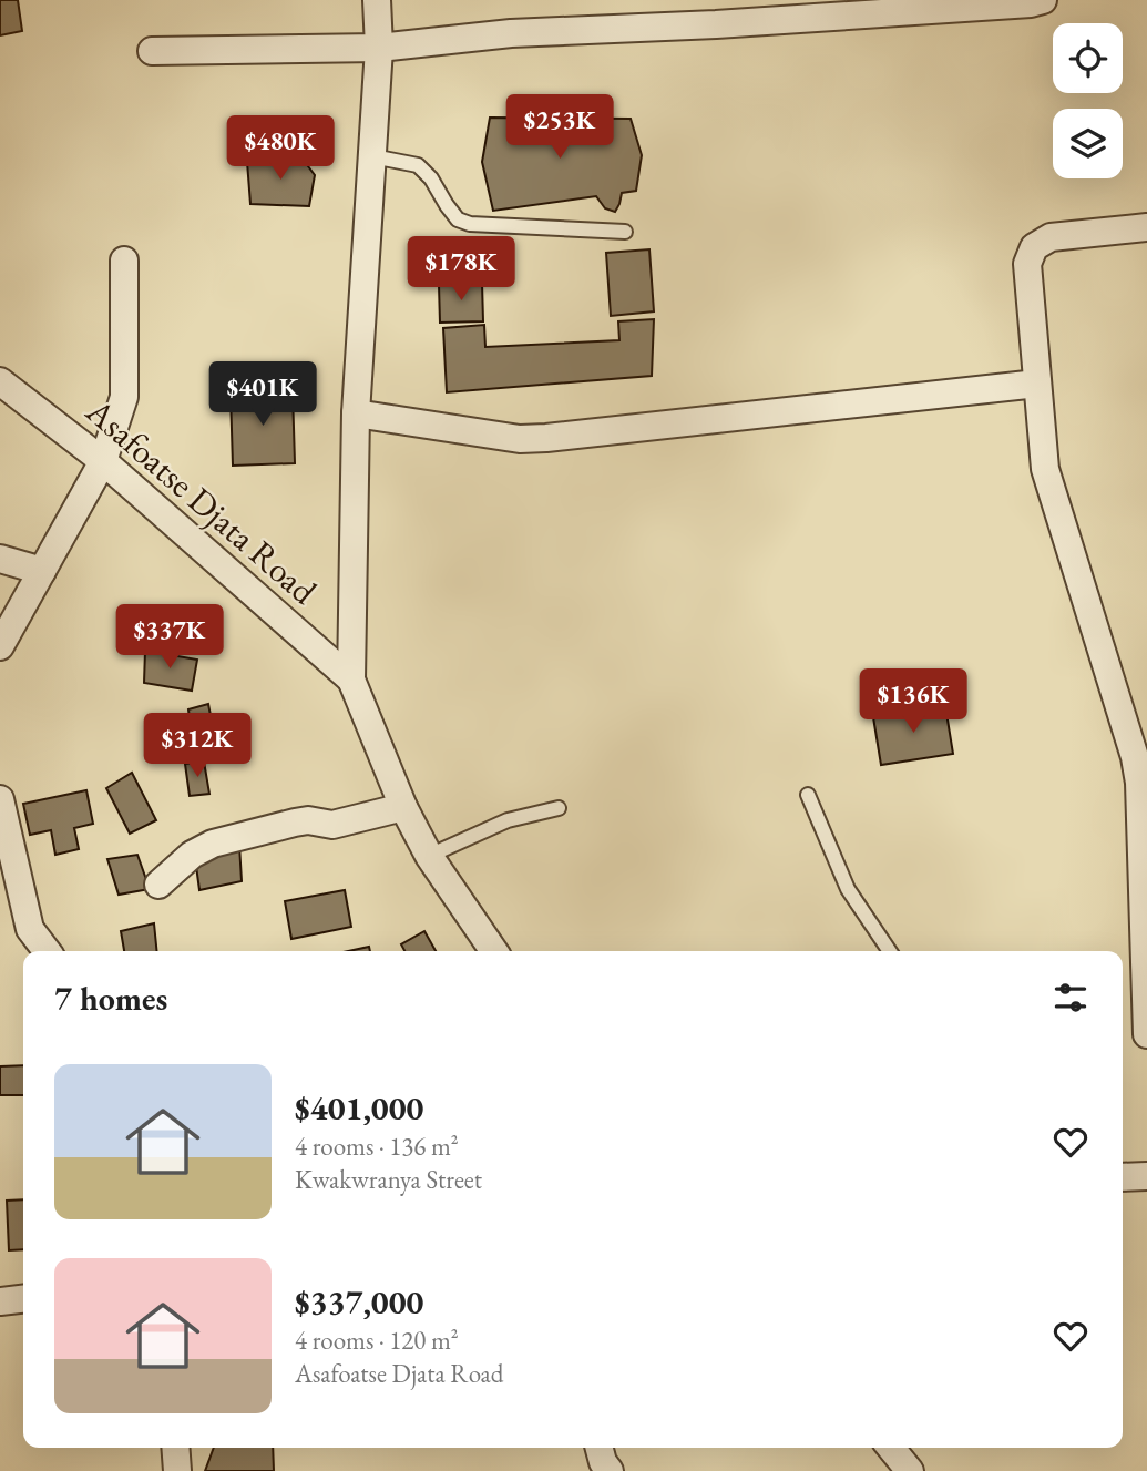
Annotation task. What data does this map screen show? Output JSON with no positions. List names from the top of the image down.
{
  "streets": {
    "street": ["Asafoatse Djata Road"]
  },
  "page": {
    "price": [
      "$253K",
      "$480K",
      "$178K",
      "$401K",
      "$337K",
      "$136K",
      "$312K"
    ],
    "heading": "7 homes",
    "list": [
      {
        "name": "$401,000",
        "note": "4 rooms · 136 m² · Kwakwranya Street"
      },
      {
        "name": "$337,000",
        "note": "4 rooms · 120 m² · Asafoatse Djata Road"
      }
    ]
  }
}
